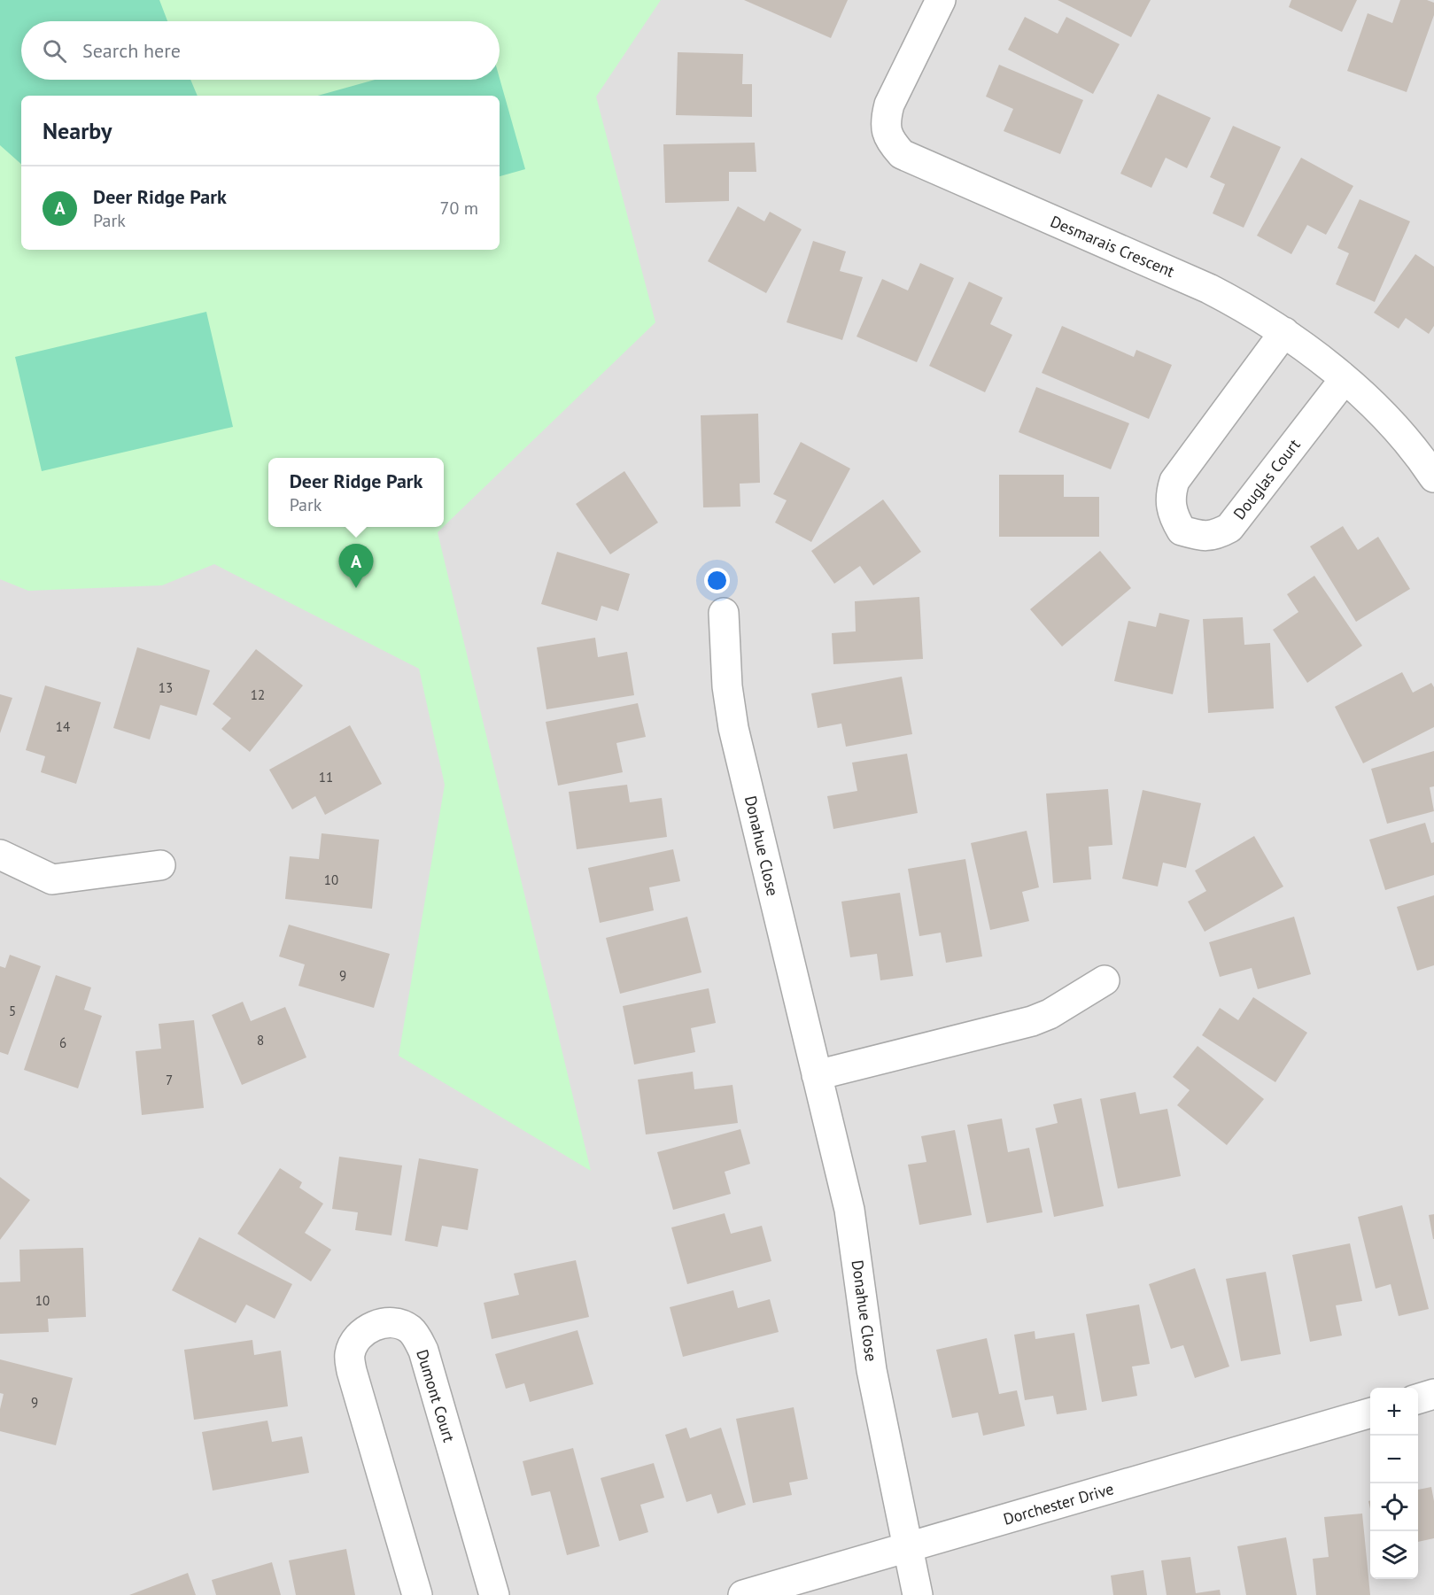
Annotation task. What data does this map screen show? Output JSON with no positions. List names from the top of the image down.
{
  "streets": {
    "street": [
      "Desmarais Crescent",
      "Douglas Court",
      "Donahue Close",
      "Dumont Court",
      "Dorchester Drive"
    ]
  },
  "crossings": [
    ["Desmarais Crescent", "Douglas Court"],
    ["Donahue Close", "Dorchester Drive"]
  ],
  "house_numbers": [
    "13",
    "12",
    "14",
    "11",
    "10",
    "9",
    "5",
    "8",
    "6",
    "7",
    "10",
    "9"
  ],
  "page": {
    "search": "Search here",
    "heading": "Nearby",
    "list": [
      {
        "mark": "A",
        "name": "Deer Ridge Park",
        "note": "Park",
        "value": "70 m"
      }
    ],
    "popup": ["Deer Ridge Park", "Park"],
    "pins": "A",
    "map_buttons": ["+", "−"]
  }
}
